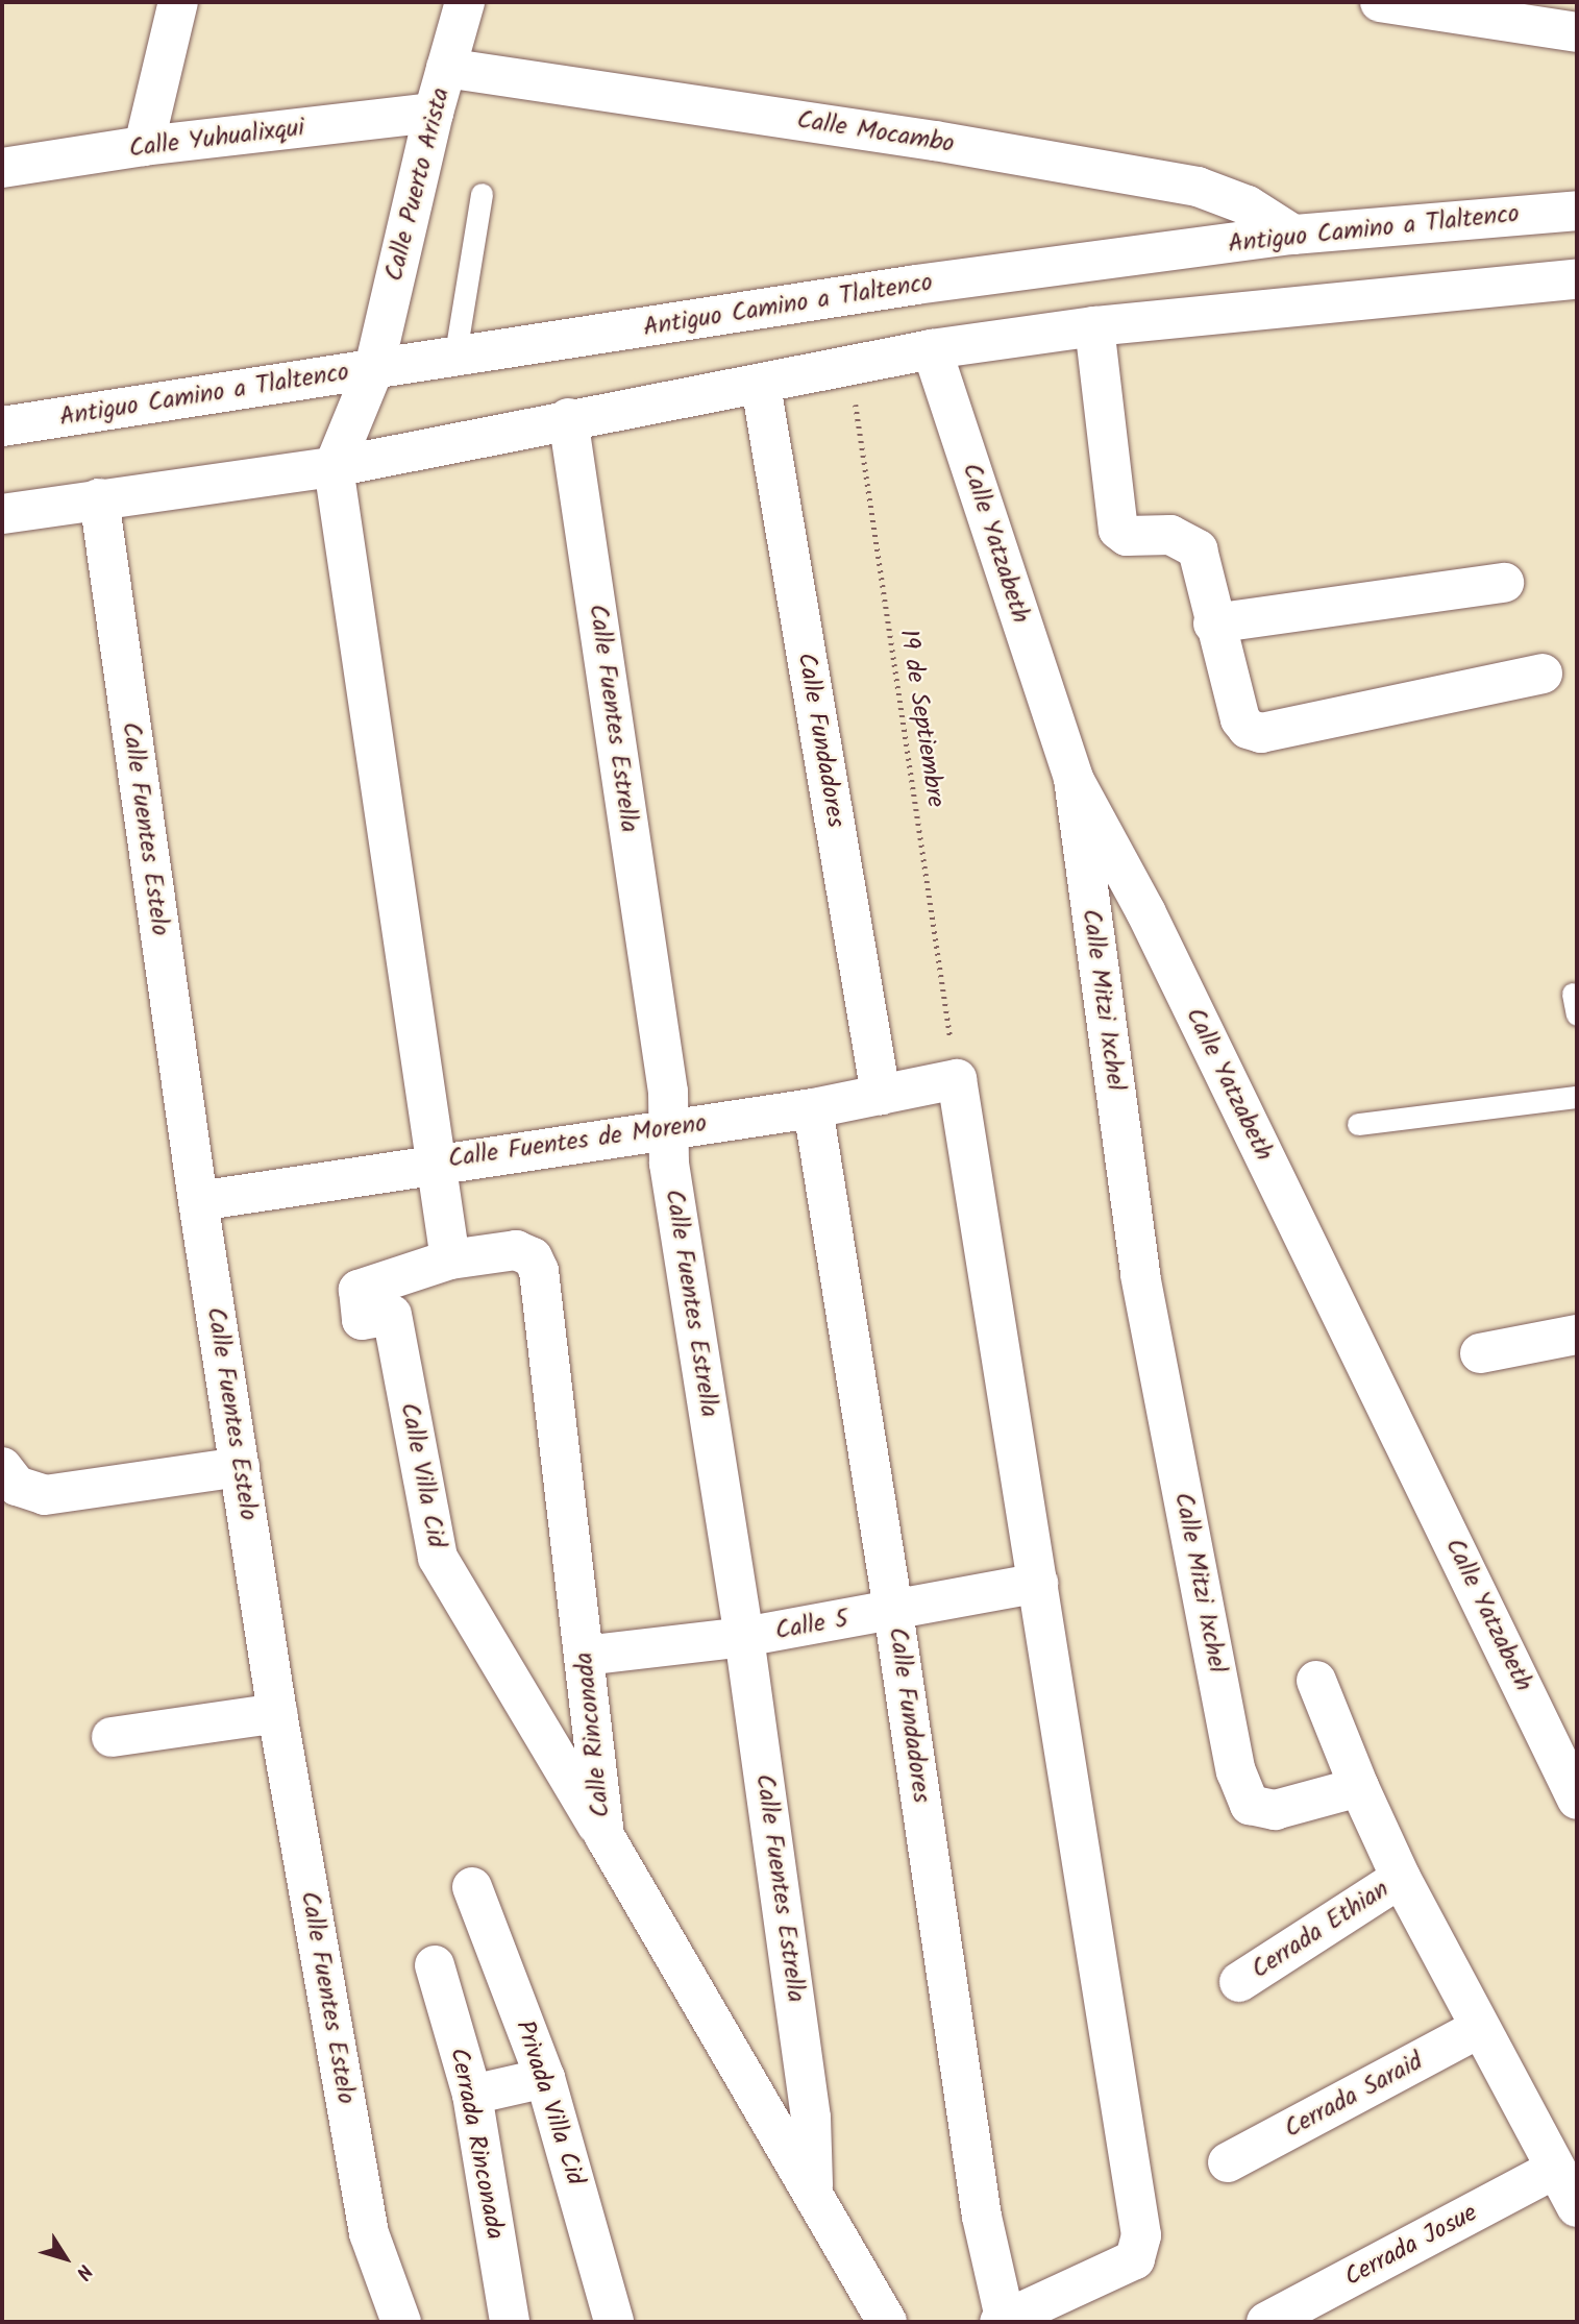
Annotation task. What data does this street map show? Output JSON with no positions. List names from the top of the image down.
{
  "streets": {
    "street": [
      "Calle Mocambo",
      "Calle Yuhualixqui",
      "Calle Puerto Arista",
      "Antiguo Camino a Tlaltenco",
      "Calle Yatzabeth",
      "Calle Fuentes Estrella",
      "Calle Fundadores",
      "Calle Fuentes Estelo",
      "Calle Mitzi Ixchel",
      "Calle Fuentes de Moreno",
      "Calle Villa Cid",
      "Calle 5",
      "Calle Rinconada",
      "Cerrada Ethian",
      "Cerrada Saraid",
      "Privada Villa Cid",
      "Cerrada Rinconada",
      "Cerrada Josue"
    ],
    "path": ["19 de Septiembre"]
  },
  "crossings": [
    ["Calle Mocambo", "Calle Puerto Arista"],
    ["Calle Mocambo", "Antiguo Camino a Tlaltenco"],
    ["Calle Yuhualixqui", "Calle Puerto Arista"],
    ["Calle Puerto Arista", "Antiguo Camino a Tlaltenco"],
    ["Calle Yatzabeth", "Calle Mitzi Ixchel"],
    ["Calle Fuentes Estrella", "Calle Fuentes de Moreno"],
    ["Calle Fuentes Estrella", "Calle 5"],
    ["Calle Fuentes Estrella", "Calle Rinconada"],
    ["19 de Septiembre", "Calle Fuentes de Moreno"],
    ["Calle Fundadores", "Calle Fuentes de Moreno"],
    ["Calle Fundadores", "Calle 5"],
    ["Calle Fuentes Estelo", "Calle Fuentes de Moreno"],
    ["Calle Villa Cid", "Calle Rinconada"],
    ["Calle 5", "Calle Rinconada"]
  ],
  "north": "bottom right"
}
